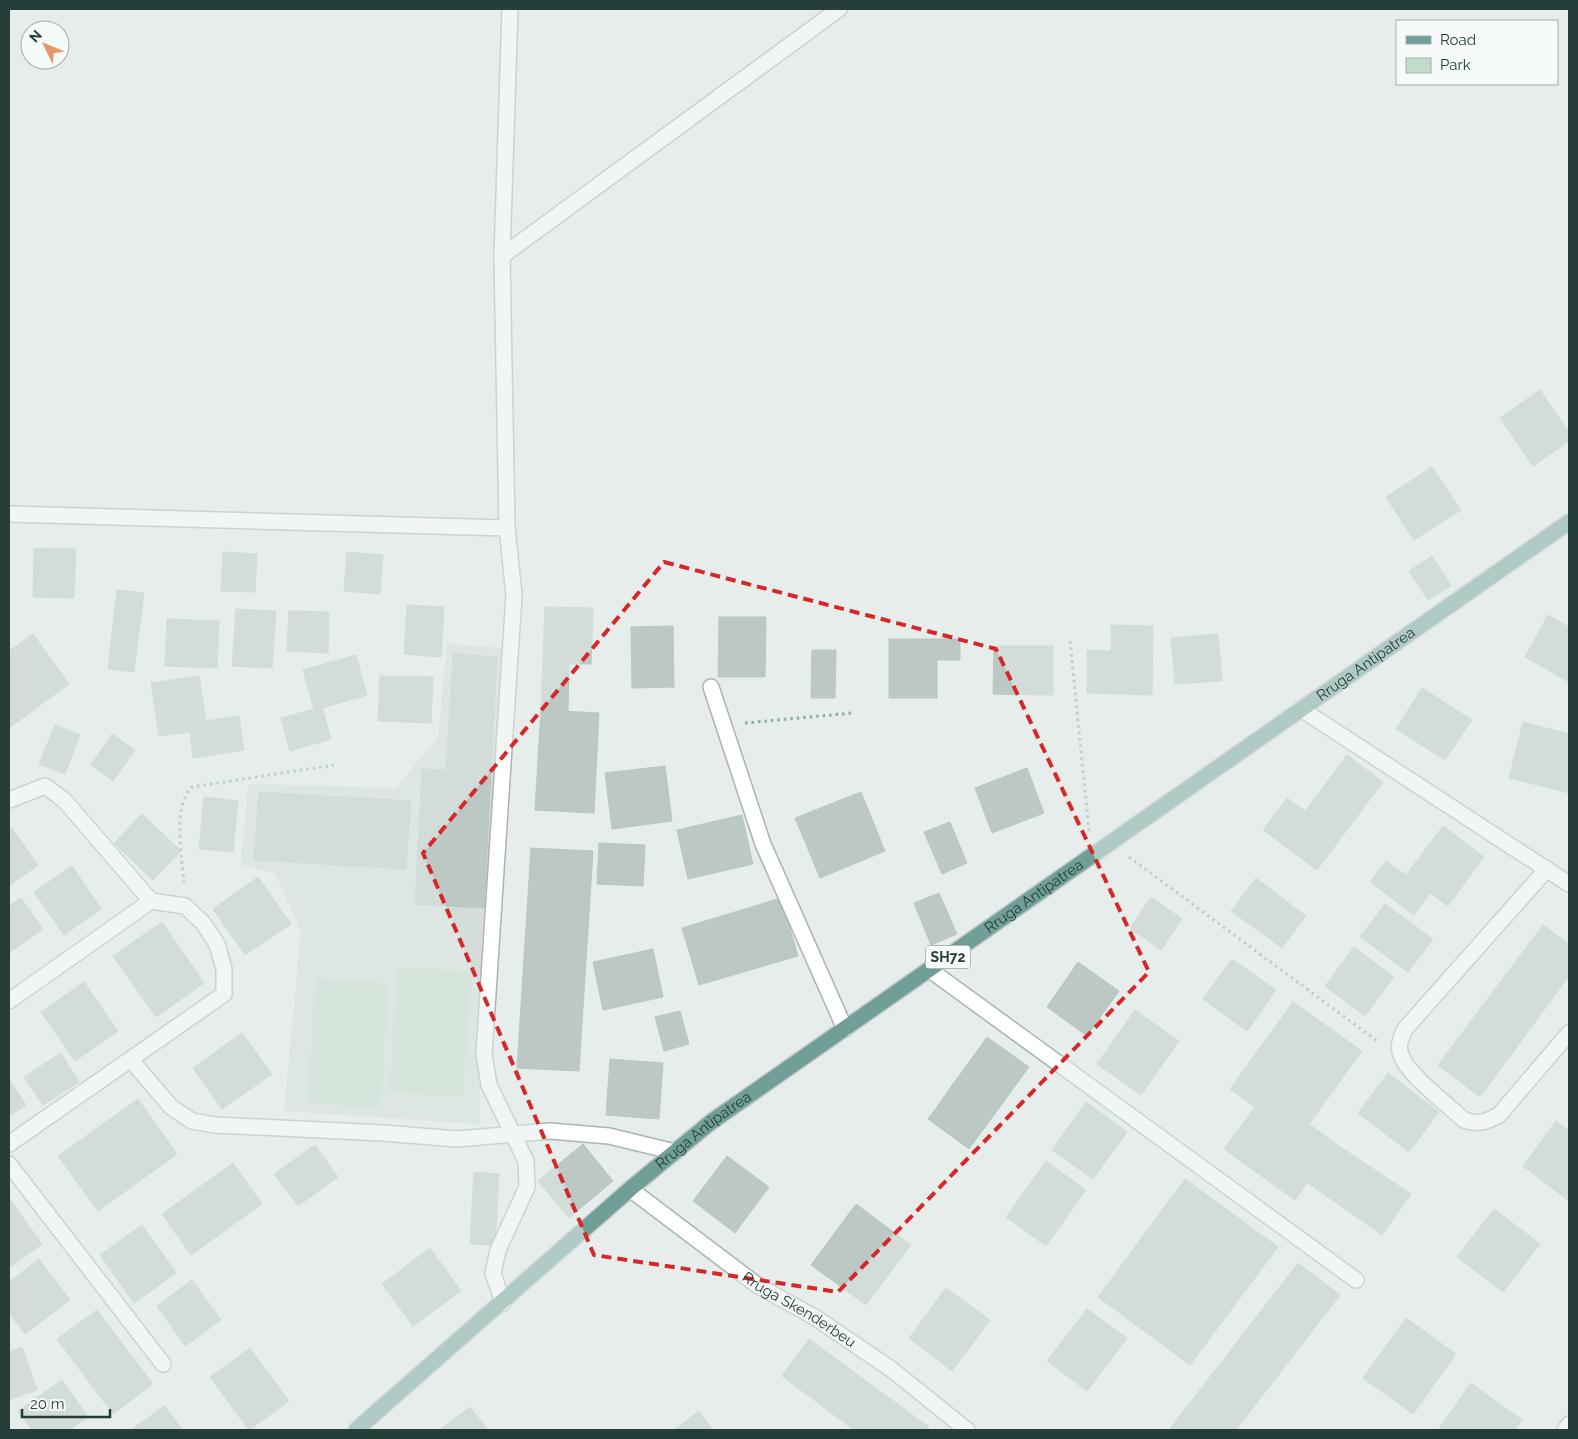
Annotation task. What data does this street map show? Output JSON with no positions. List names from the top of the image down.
{
  "streets": {
    "main road": ["Rruga Antipatrea", "SH72"],
    "street": ["Rruga Skenderbeu"]
  },
  "crossings": [
    ["Rruga Antipatrea", "Rruga Skenderbeu"]
  ],
  "legend": ["Road", "Park"],
  "scale_bar": "20 m",
  "north": "top left"
}
